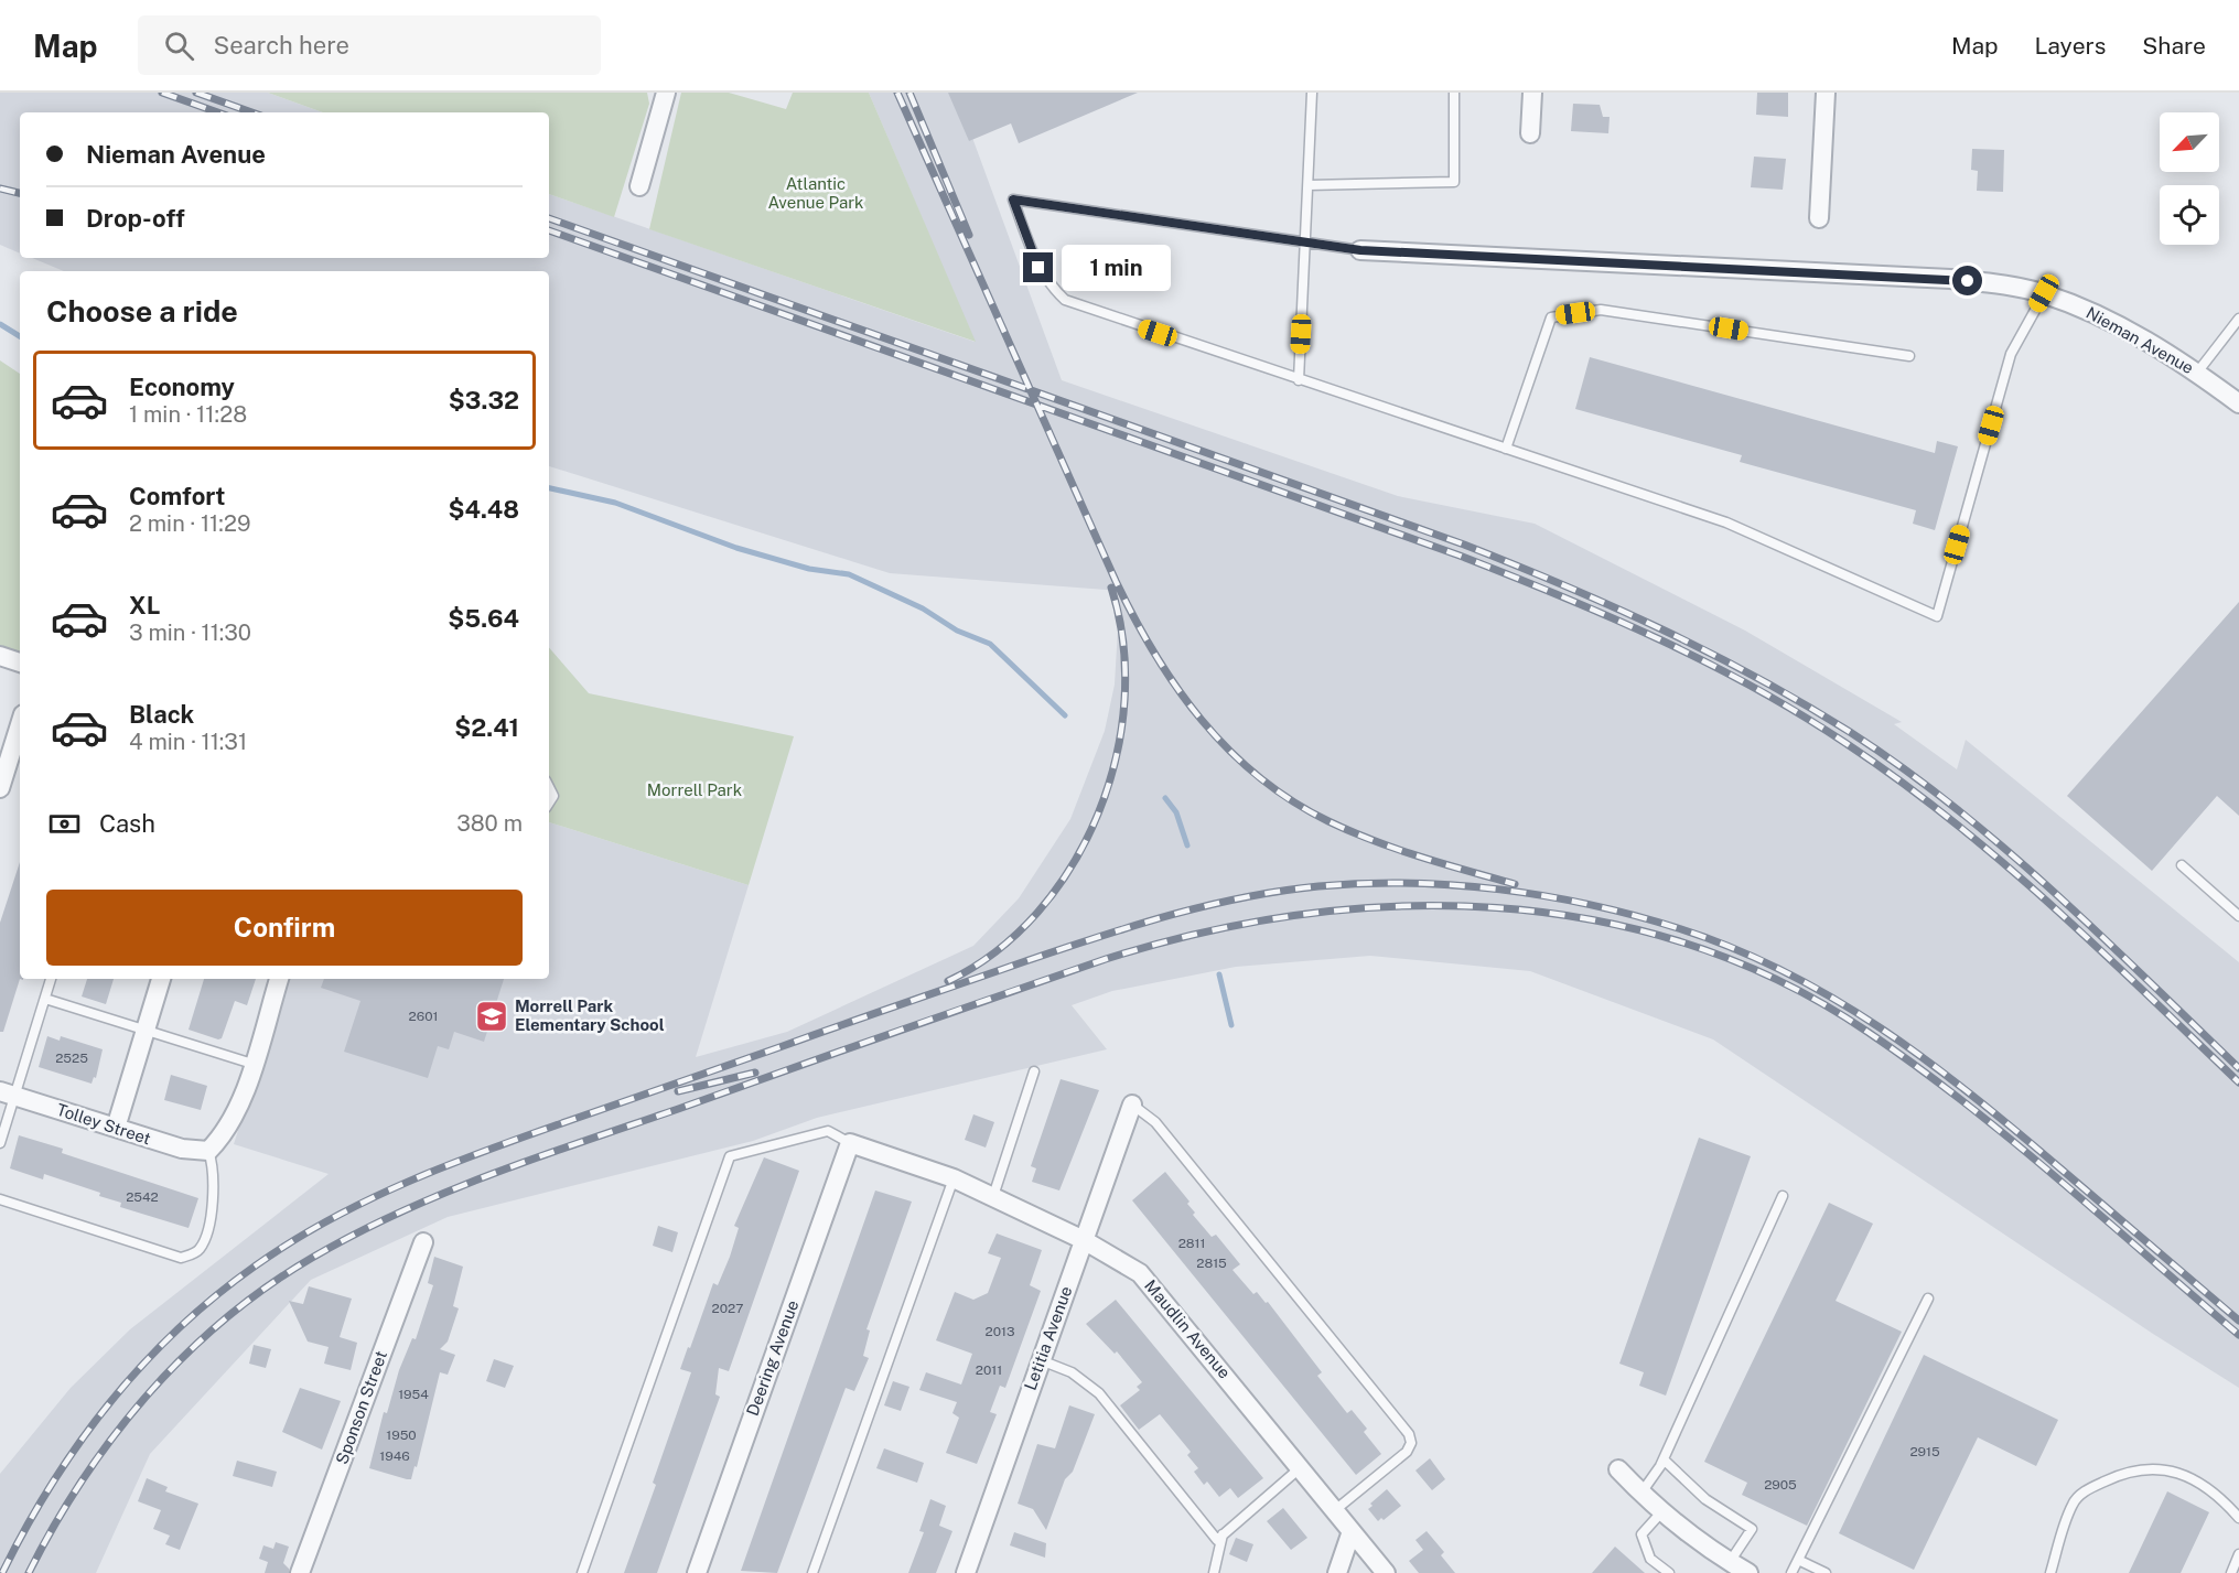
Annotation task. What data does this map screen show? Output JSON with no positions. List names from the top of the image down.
{
  "streets": {
    "street": [
      "Nieman Avenue",
      "Tolley Street",
      "Maudlin Avenue",
      "Letitia Avenue",
      "Deering Avenue",
      "Sponson Street"
    ]
  },
  "crossings": [
    ["Maudlin Avenue", "Letitia Avenue"],
    ["Maudlin Avenue", "Deering Avenue"]
  ],
  "parks": ["Atlantic Avenue Park", "Morrell Park"],
  "places": {
    "school or university": ["Morrell Park Elementary School"]
  },
  "house_numbers": [
    "2601",
    "2525",
    "2542",
    "2811",
    "2815",
    "2027",
    "2013",
    "2011",
    "1954",
    "1950",
    "2915",
    "1946",
    "2905"
  ],
  "north": "bottom left",
  "page": {
    "header": "Map",
    "search": "Search here",
    "nav": ["Map", "Layers", "Share"],
    "banner": ["Nieman Avenue", "Drop-off"],
    "bubble": "1 min",
    "heading": "Choose a ride",
    "list": [
      {
        "name": "Economy",
        "note": "1 min · 11:28",
        "value": "$3.32"
      },
      {
        "name": "Comfort",
        "note": "2 min · 11:29",
        "value": "$4.48"
      },
      {
        "name": "XL",
        "note": "3 min · 11:30",
        "value": "$5.64"
      },
      {
        "name": "Black",
        "note": "4 min · 11:31",
        "value": "$2.41"
      }
    ],
    "pay": ["Cash", "380 m"],
    "buttons": "Confirm"
  }
}
